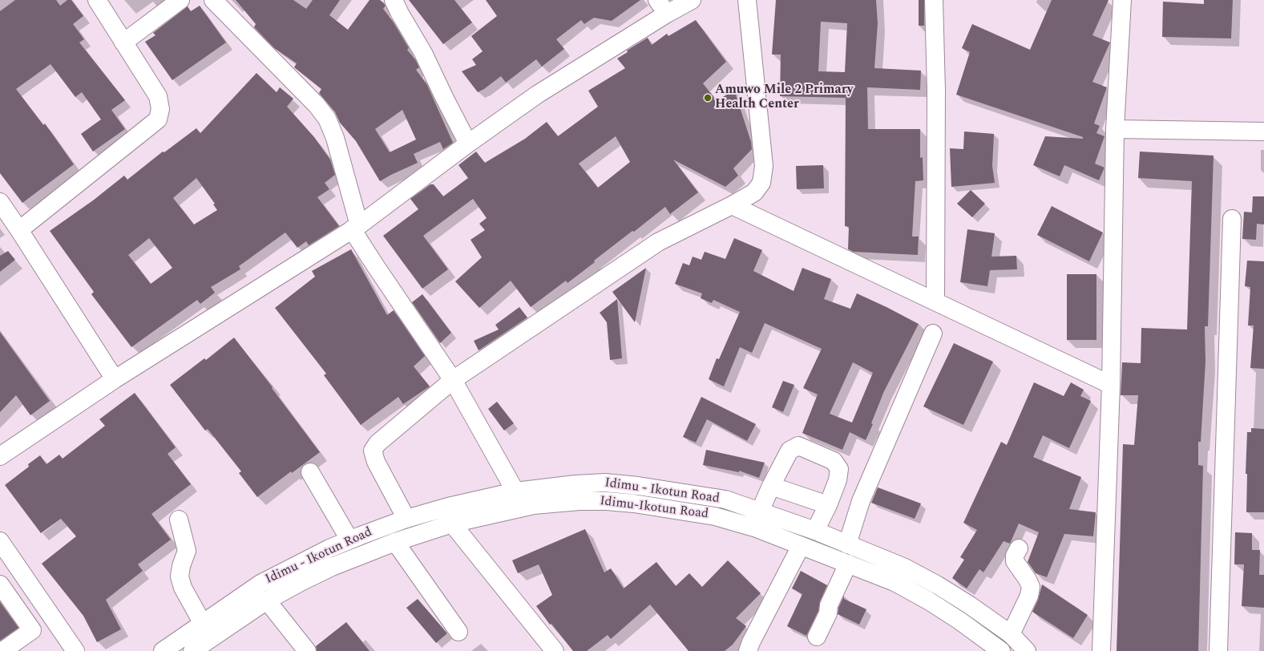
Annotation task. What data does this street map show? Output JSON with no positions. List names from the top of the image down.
{
  "streets": {
    "street": ["Idimu - Ikotun Road", "Idimu-Ikotun Road"]
  },
  "places": ["Amuwo Mile 2 Primary Health Center"]
}
